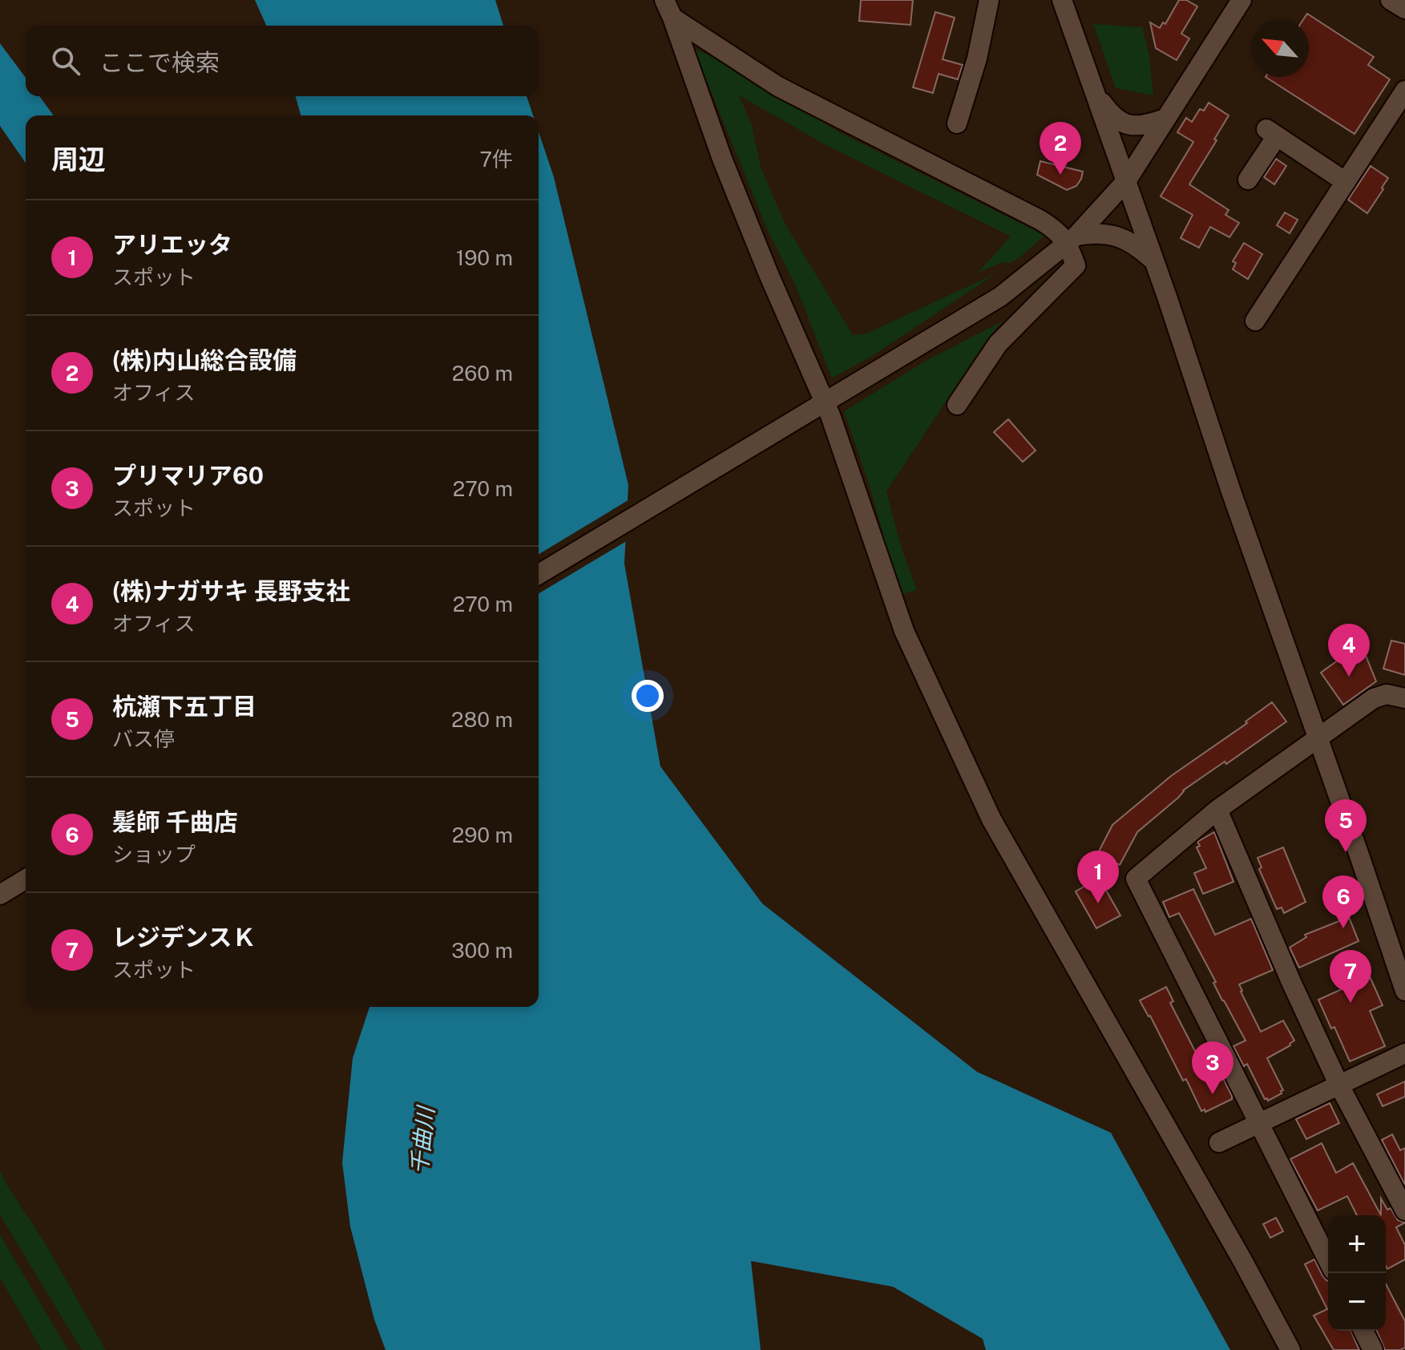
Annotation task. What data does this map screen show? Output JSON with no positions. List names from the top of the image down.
{
  "water": ["千曲川"],
  "north": "top left",
  "page": {
    "search": "ここで検索",
    "heading": ["周辺", "7件"],
    "pins": [
      "2",
      "4",
      "5",
      "1",
      "6",
      "7",
      "3"
    ],
    "list": [
      {
        "mark": "1",
        "name": "アリエッタ",
        "note": "スポット",
        "value": "190 m"
      },
      {
        "mark": "2",
        "name": "(株)内山総合設備",
        "note": "オフィス",
        "value": "260 m"
      },
      {
        "mark": "3",
        "name": "プリマリア60",
        "note": "スポット",
        "value": "270 m"
      },
      {
        "mark": "4",
        "name": "(株)ナガサキ 長野支社",
        "note": "オフィス",
        "value": "270 m"
      },
      {
        "mark": "5",
        "name": "杭瀬下五丁目",
        "note": "バス停",
        "value": "280 m"
      },
      {
        "mark": "6",
        "name": "髪師 千曲店",
        "note": "ショップ",
        "value": "290 m"
      },
      {
        "mark": "7",
        "name": "レジデンスＫ",
        "note": "スポット",
        "value": "300 m"
      }
    ],
    "map_buttons": ["+", "−"]
  }
}
